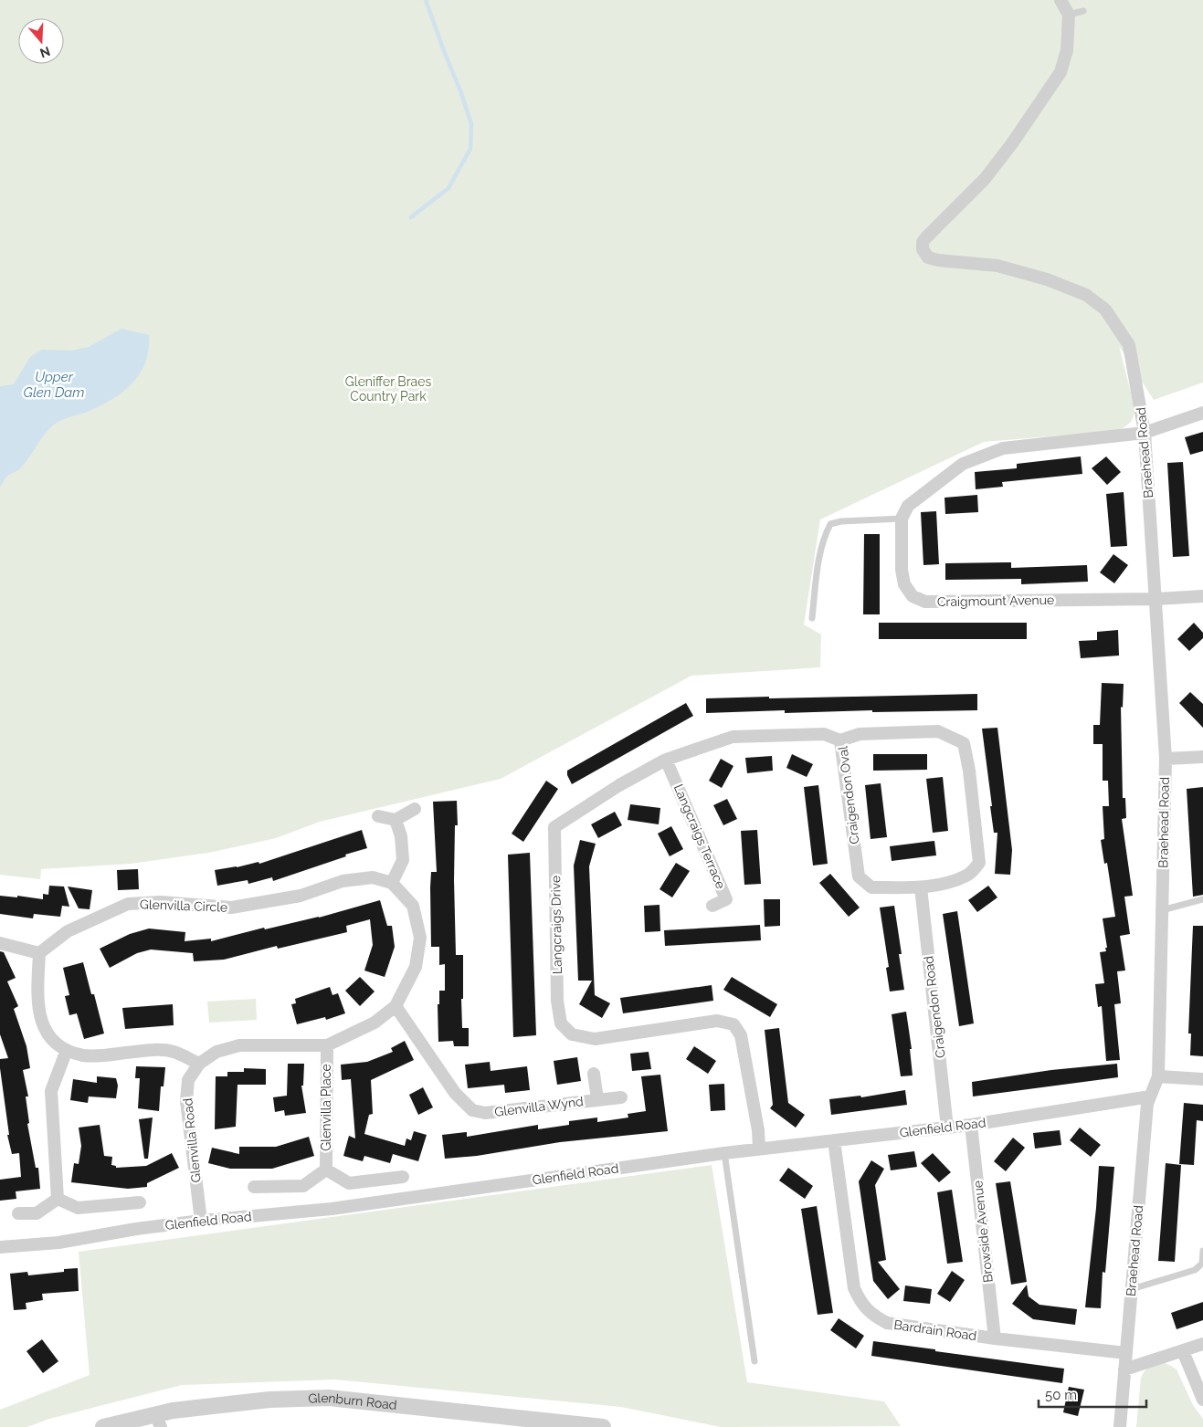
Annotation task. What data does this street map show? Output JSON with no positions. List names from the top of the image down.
{
  "streets": {
    "street": [
      "Braehead Road",
      "Craigmount Avenue",
      "Craigendon Oval",
      "Langcraigs Terrace",
      "Glenvilla Circle",
      "Langcraigs Drive",
      "Craigendon Road",
      "Glenvilla Wynd",
      "Glenvilla Place",
      "Glenfield Road",
      "Glenvilla Road",
      "Browside Avenue",
      "Bardrain Road",
      "Glenburn Road"
    ]
  },
  "crossings": [
    ["Braehead Road", "Craigmount Avenue"],
    ["Braehead Road", "Glenfield Road"],
    ["Braehead Road", "Bardrain Road"],
    ["Craigendon Oval", "Langcraigs Drive"],
    ["Craigendon Oval", "Craigendon Road"],
    ["Langcraigs Terrace", "Langcraigs Drive"],
    ["Langcraigs Drive", "Glenfield Road"],
    ["Craigendon Road", "Glenfield Road"],
    ["Glenfield Road", "Glenvilla Road"],
    ["Glenfield Road", "Browside Avenue"],
    ["Glenfield Road", "Bardrain Road"],
    ["Browside Avenue", "Bardrain Road"]
  ],
  "water": ["Upper Glen Dam"],
  "parks": ["Gleniffer Braes Country Park"],
  "scale_bar": "50 m",
  "north": "bottom"
}
